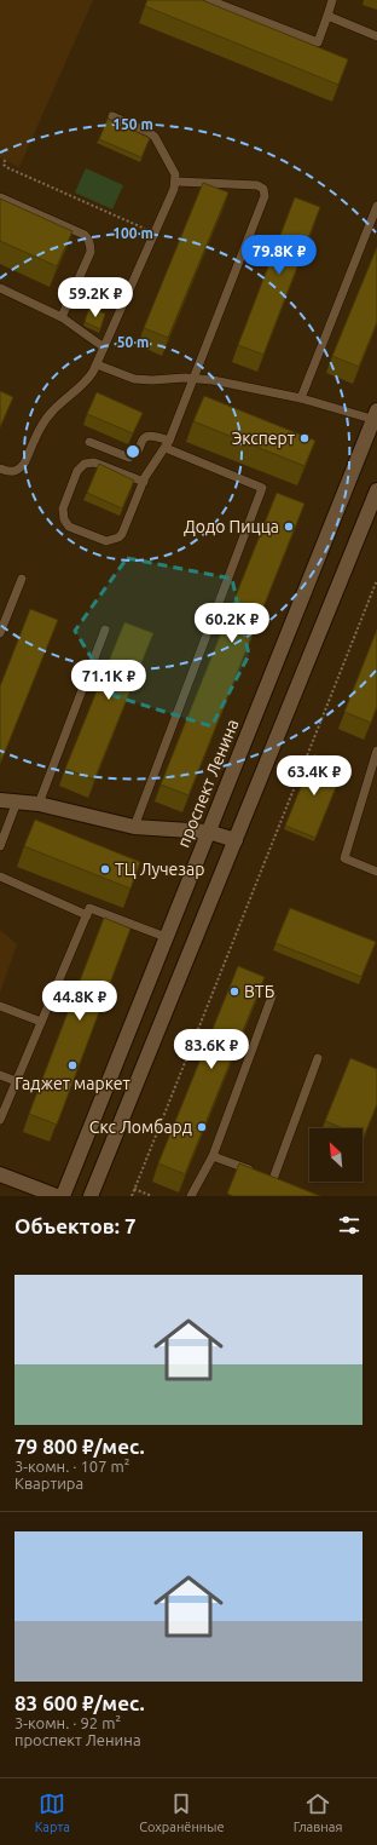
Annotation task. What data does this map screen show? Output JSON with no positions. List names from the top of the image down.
{
  "streets": {
    "street": ["проспект Ленина"]
  },
  "places": [
    "Эксперт",
    "Додо Пицца",
    "ТЦ Лучезар",
    "ВТБ",
    "Гаджет маркет",
    "Скс Ломбард"
  ],
  "north": "top left",
  "page": {
    "price": [
      "79.8K ₽",
      "59.2K ₽",
      "60.2K ₽",
      "71.1K ₽",
      "63.4K ₽",
      "44.8K ₽",
      "83.6K ₽"
    ],
    "heading": "Объектов: 7",
    "list": [
      {
        "name": "79 800 ₽/мес.",
        "note": "3-комн. · 107 m² · Квартира"
      },
      {
        "name": "83 600 ₽/мес.",
        "note": "3-комн. · 92 m² · проспект Ленина"
      }
    ],
    "tabs": ["Карта", "Сохранённые", "Главная"]
  },
  "rings": ["150 m", "100 m", "50 m"]
}
